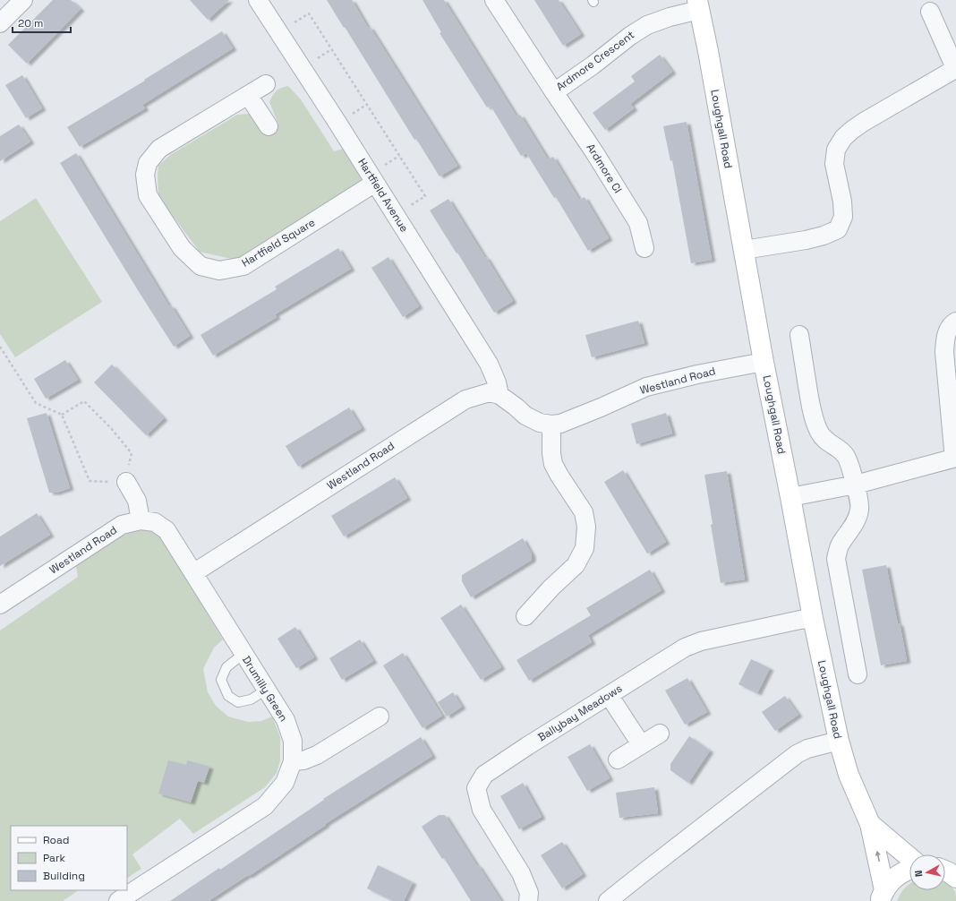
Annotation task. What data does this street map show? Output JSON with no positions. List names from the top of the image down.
{
  "streets": {
    "main road": ["Loughgall Road"],
    "street": [
      "Ardmore Crescent",
      "Ardmore Cl",
      "Hartfield Avenue",
      "Hartfield Square",
      "Westland Road",
      "Drumilly Green",
      "Ballybay Meadows"
    ]
  },
  "crossings": [
    ["Ardmore Crescent", "Loughgall Road"],
    ["Ardmore Crescent", "Ardmore Cl"],
    ["Loughgall Road", "Westland Road"],
    ["Loughgall Road", "Ballybay Meadows"],
    ["Hartfield Avenue", "Hartfield Square"],
    ["Hartfield Avenue", "Westland Road"],
    ["Westland Road", "Drumilly Green"]
  ],
  "legend": ["Road", "Park", "Building"],
  "scale_bar": "20 m",
  "north": "left"
}
